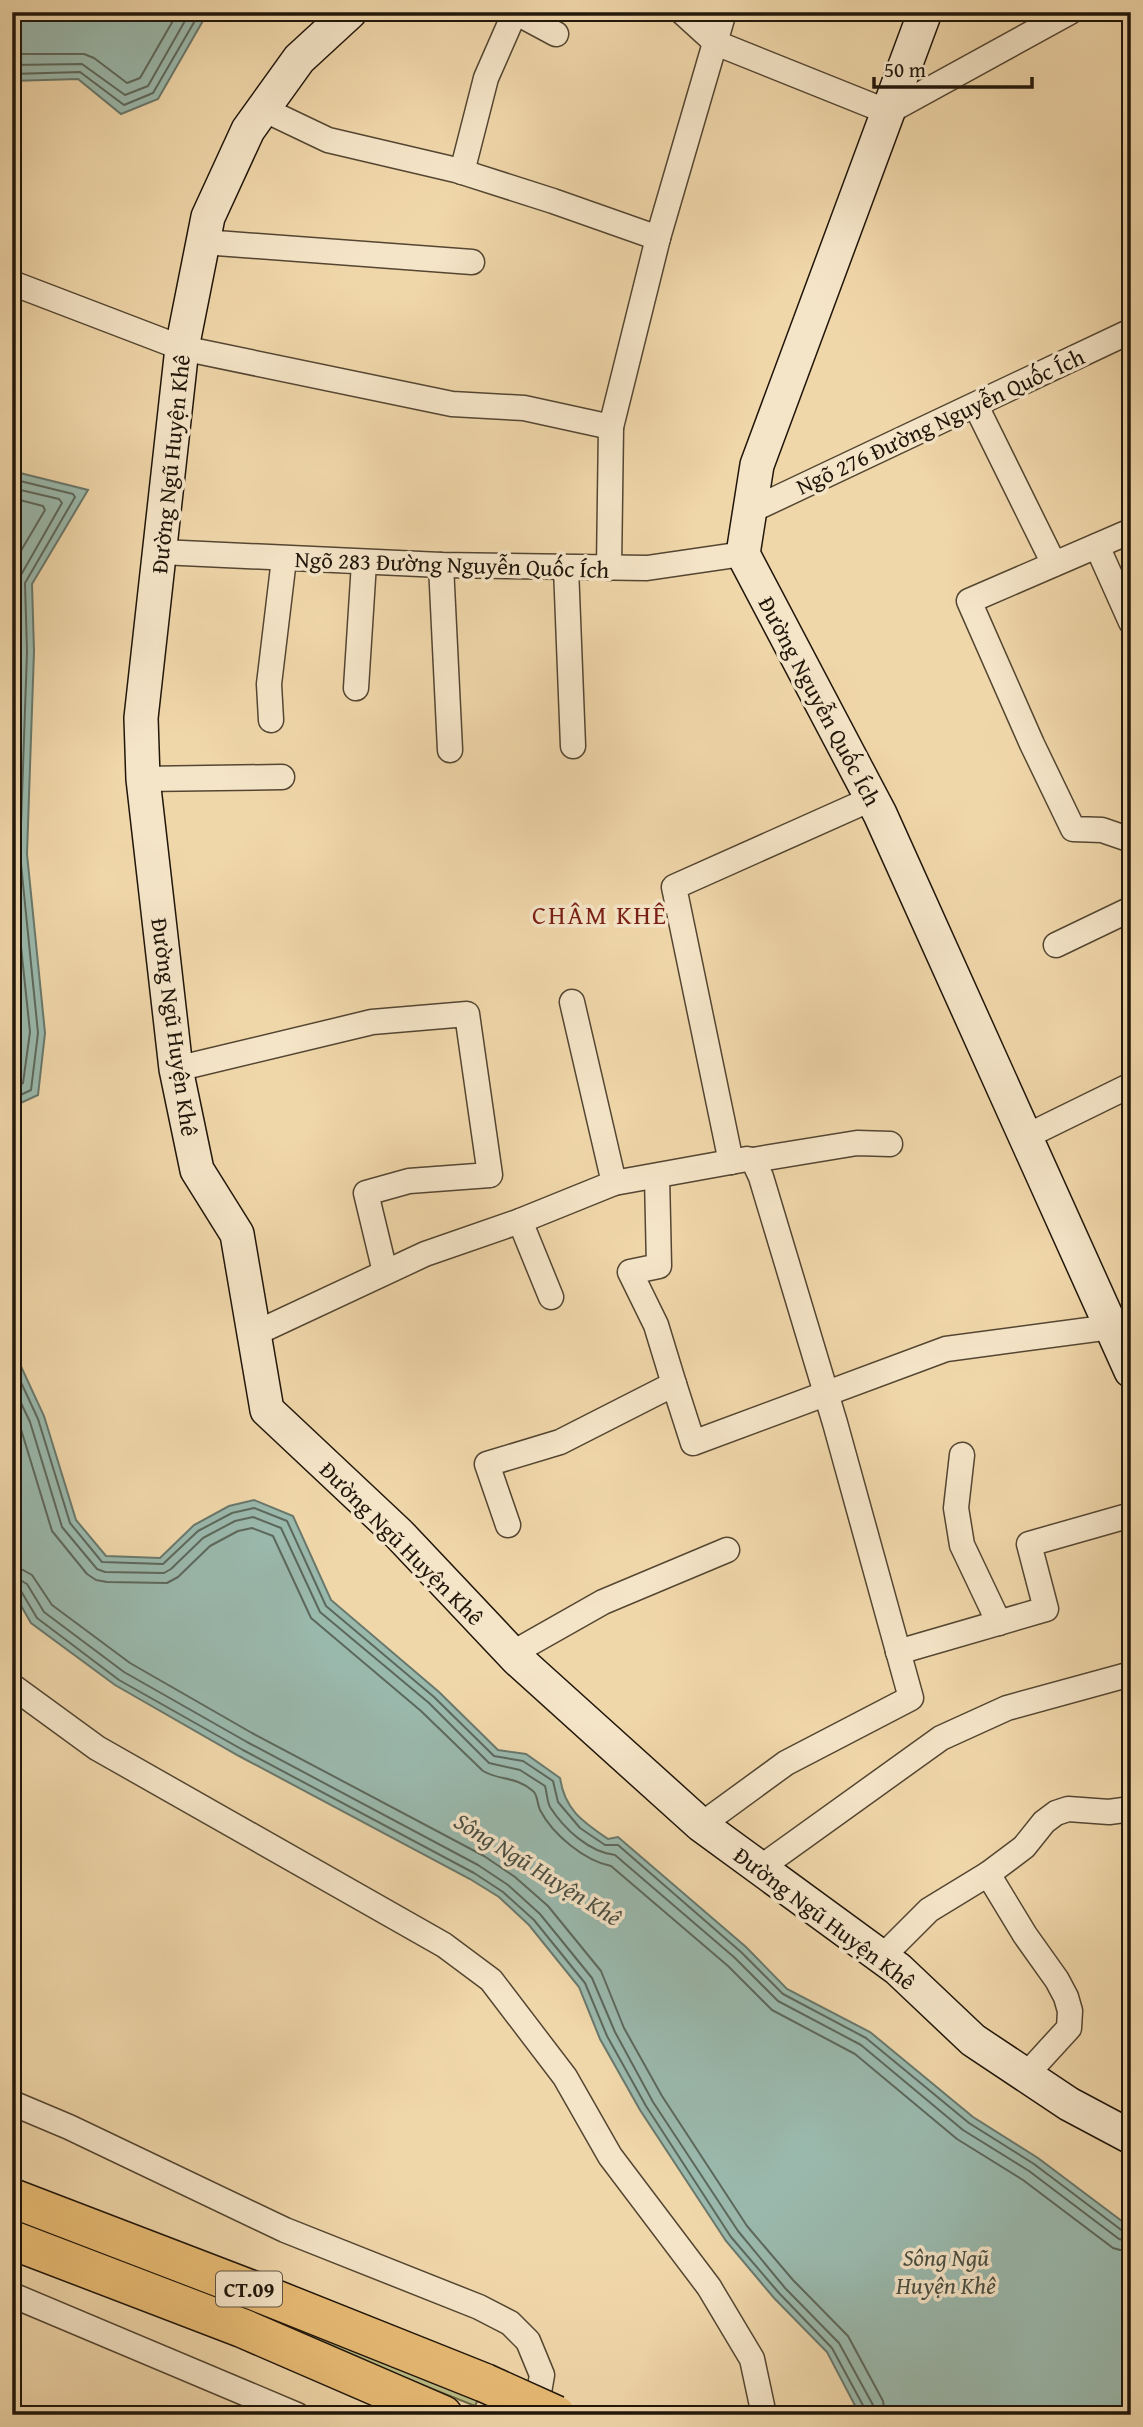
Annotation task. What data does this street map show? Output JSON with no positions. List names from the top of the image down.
{
  "streets": {
    "highway": ["CT.09"],
    "street": [
      "Ngõ 276 Đường Nguyễn Quốc Ích",
      "Đường Ngũ Huyện Khê",
      "Ngõ 283 Đường Nguyễn Quốc Ích",
      "Đường Nguyễn Quốc Ích"
    ]
  },
  "crossings": [
    ["Đường Ngũ Huyện Khê", "Ngõ 283 Đường Nguyễn Quốc Ích"],
    ["Ngõ 283 Đường Nguyễn Quốc Ích", "Đường Nguyễn Quốc Ích"]
  ],
  "districts": ["CHÂM KHÊ"],
  "water": ["Sông Ngũ Huyện Khê"],
  "scale_bar": "50 m"
}
